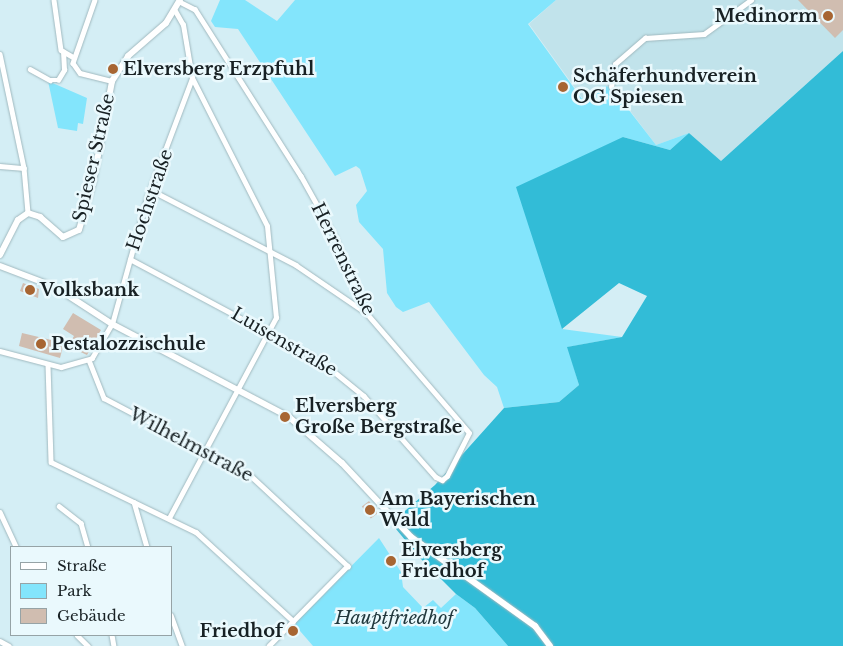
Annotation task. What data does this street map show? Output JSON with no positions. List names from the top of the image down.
{
  "streets": {
    "main road": ["Spieser Straße"],
    "street": [
      "Hochstraße",
      "Herrenstraße",
      "Luisenstraße",
      "Wilhelmstraße"
    ]
  },
  "crossings": [
    ["Spieser Straße", "Herrenstraße"],
    ["Hochstraße", "Luisenstraße"],
    ["Hochstraße", "Wilhelmstraße"],
    ["Herrenstraße", "Luisenstraße"]
  ],
  "parks": ["Hauptfriedhof"],
  "places": [
    "Medinorm",
    "Elversberg Erzpfuhl",
    "Schäferhundverein OG Spiesen",
    "Volksbank",
    "Pestalozzischule",
    "Elversberg Große Bergstraße",
    "Am Bayerischen Wald",
    "Elversberg Friedhof",
    "Friedhof"
  ],
  "legend": ["Straße", "Park", "Gebäude"]
}
